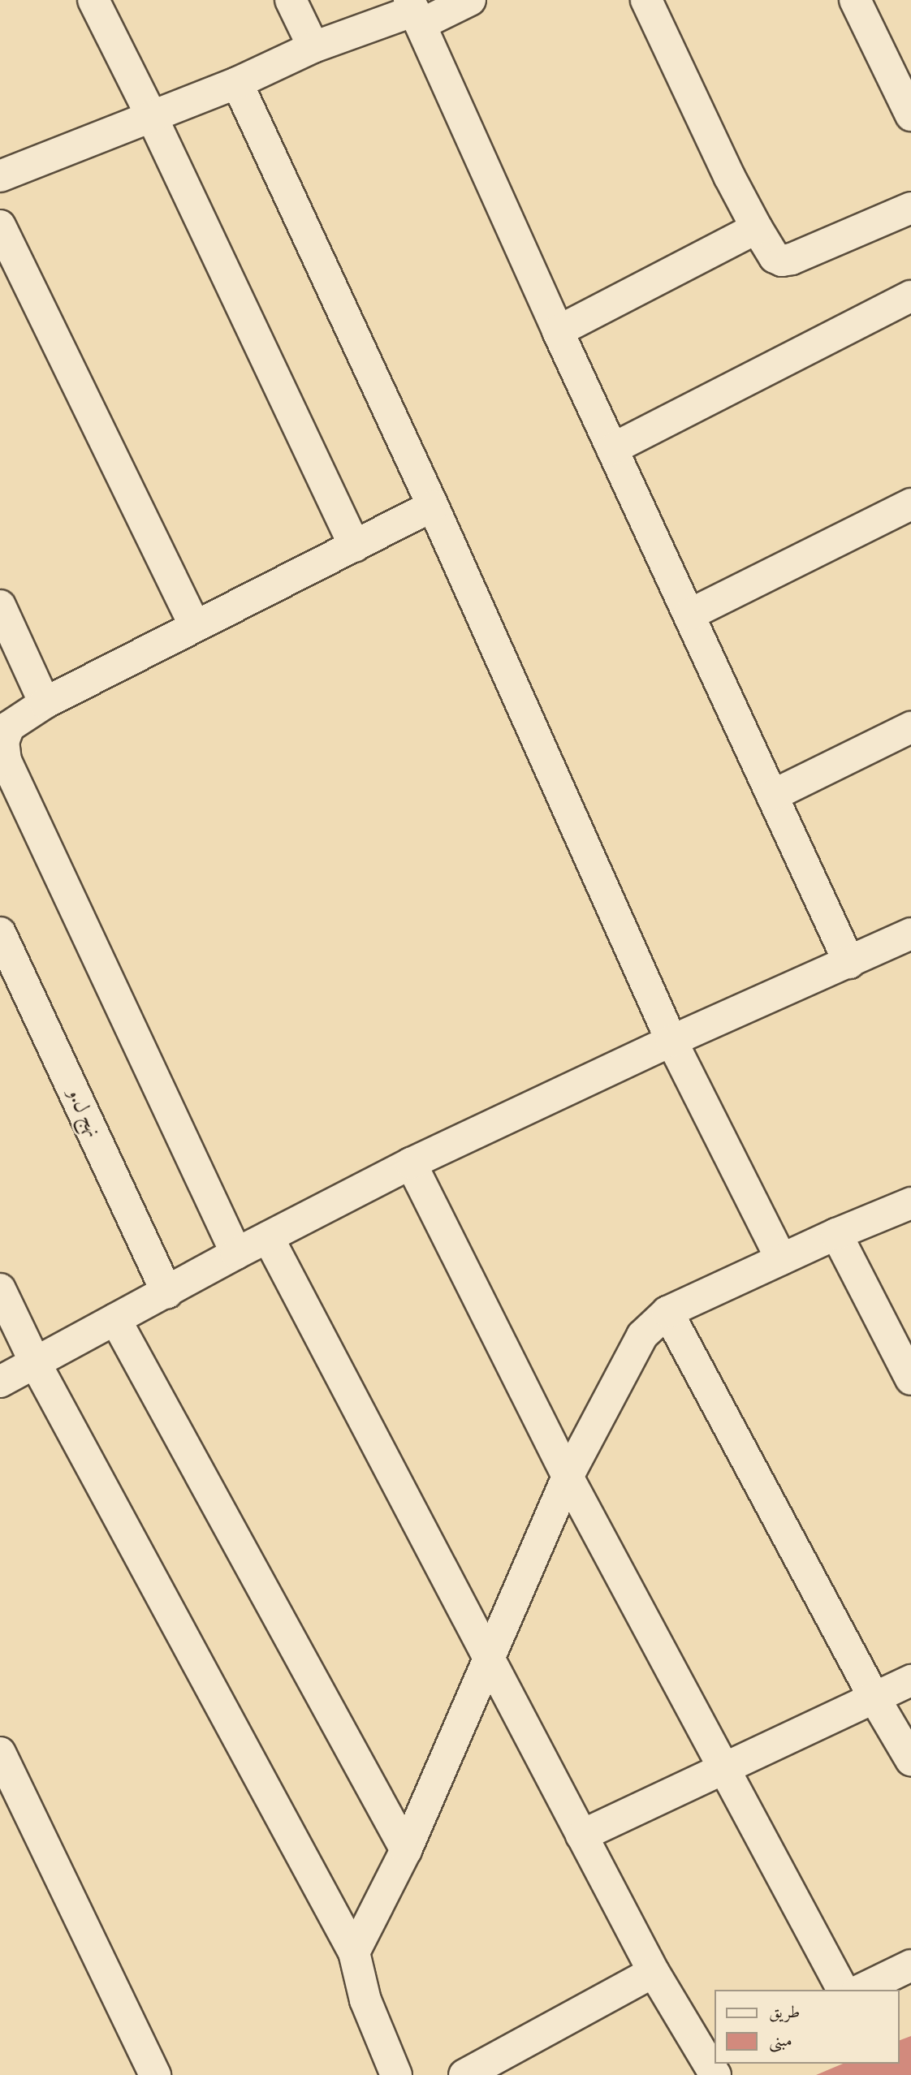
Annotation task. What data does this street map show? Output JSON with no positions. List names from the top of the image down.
{
  "streets": {
    "street": ["نهج ل.و"]
  },
  "legend": ["طريق", "مبنى"]
}
